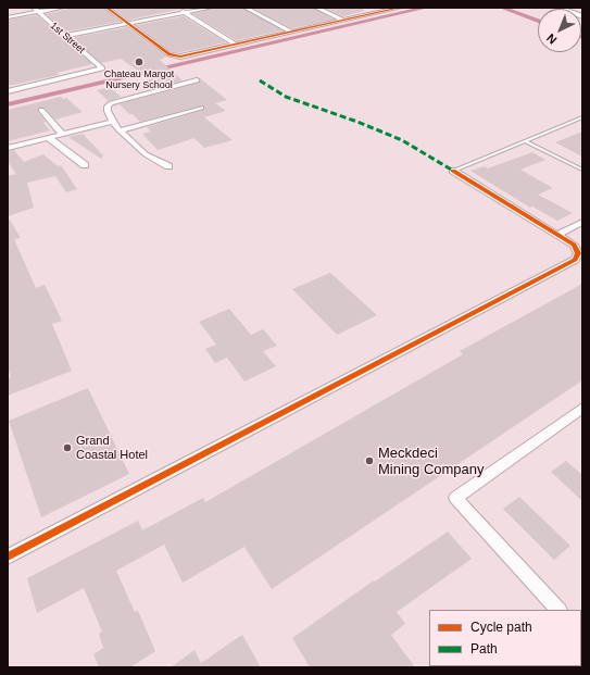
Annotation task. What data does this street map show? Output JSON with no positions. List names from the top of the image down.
{
  "streets": {
    "street": ["1st Street"]
  },
  "places": ["Chateau Margot Nursery School", "Grand Coastal Hotel", "Meckdeci Mining Company"],
  "legend": ["Cycle path", "Path"],
  "north": "bottom left"
}
